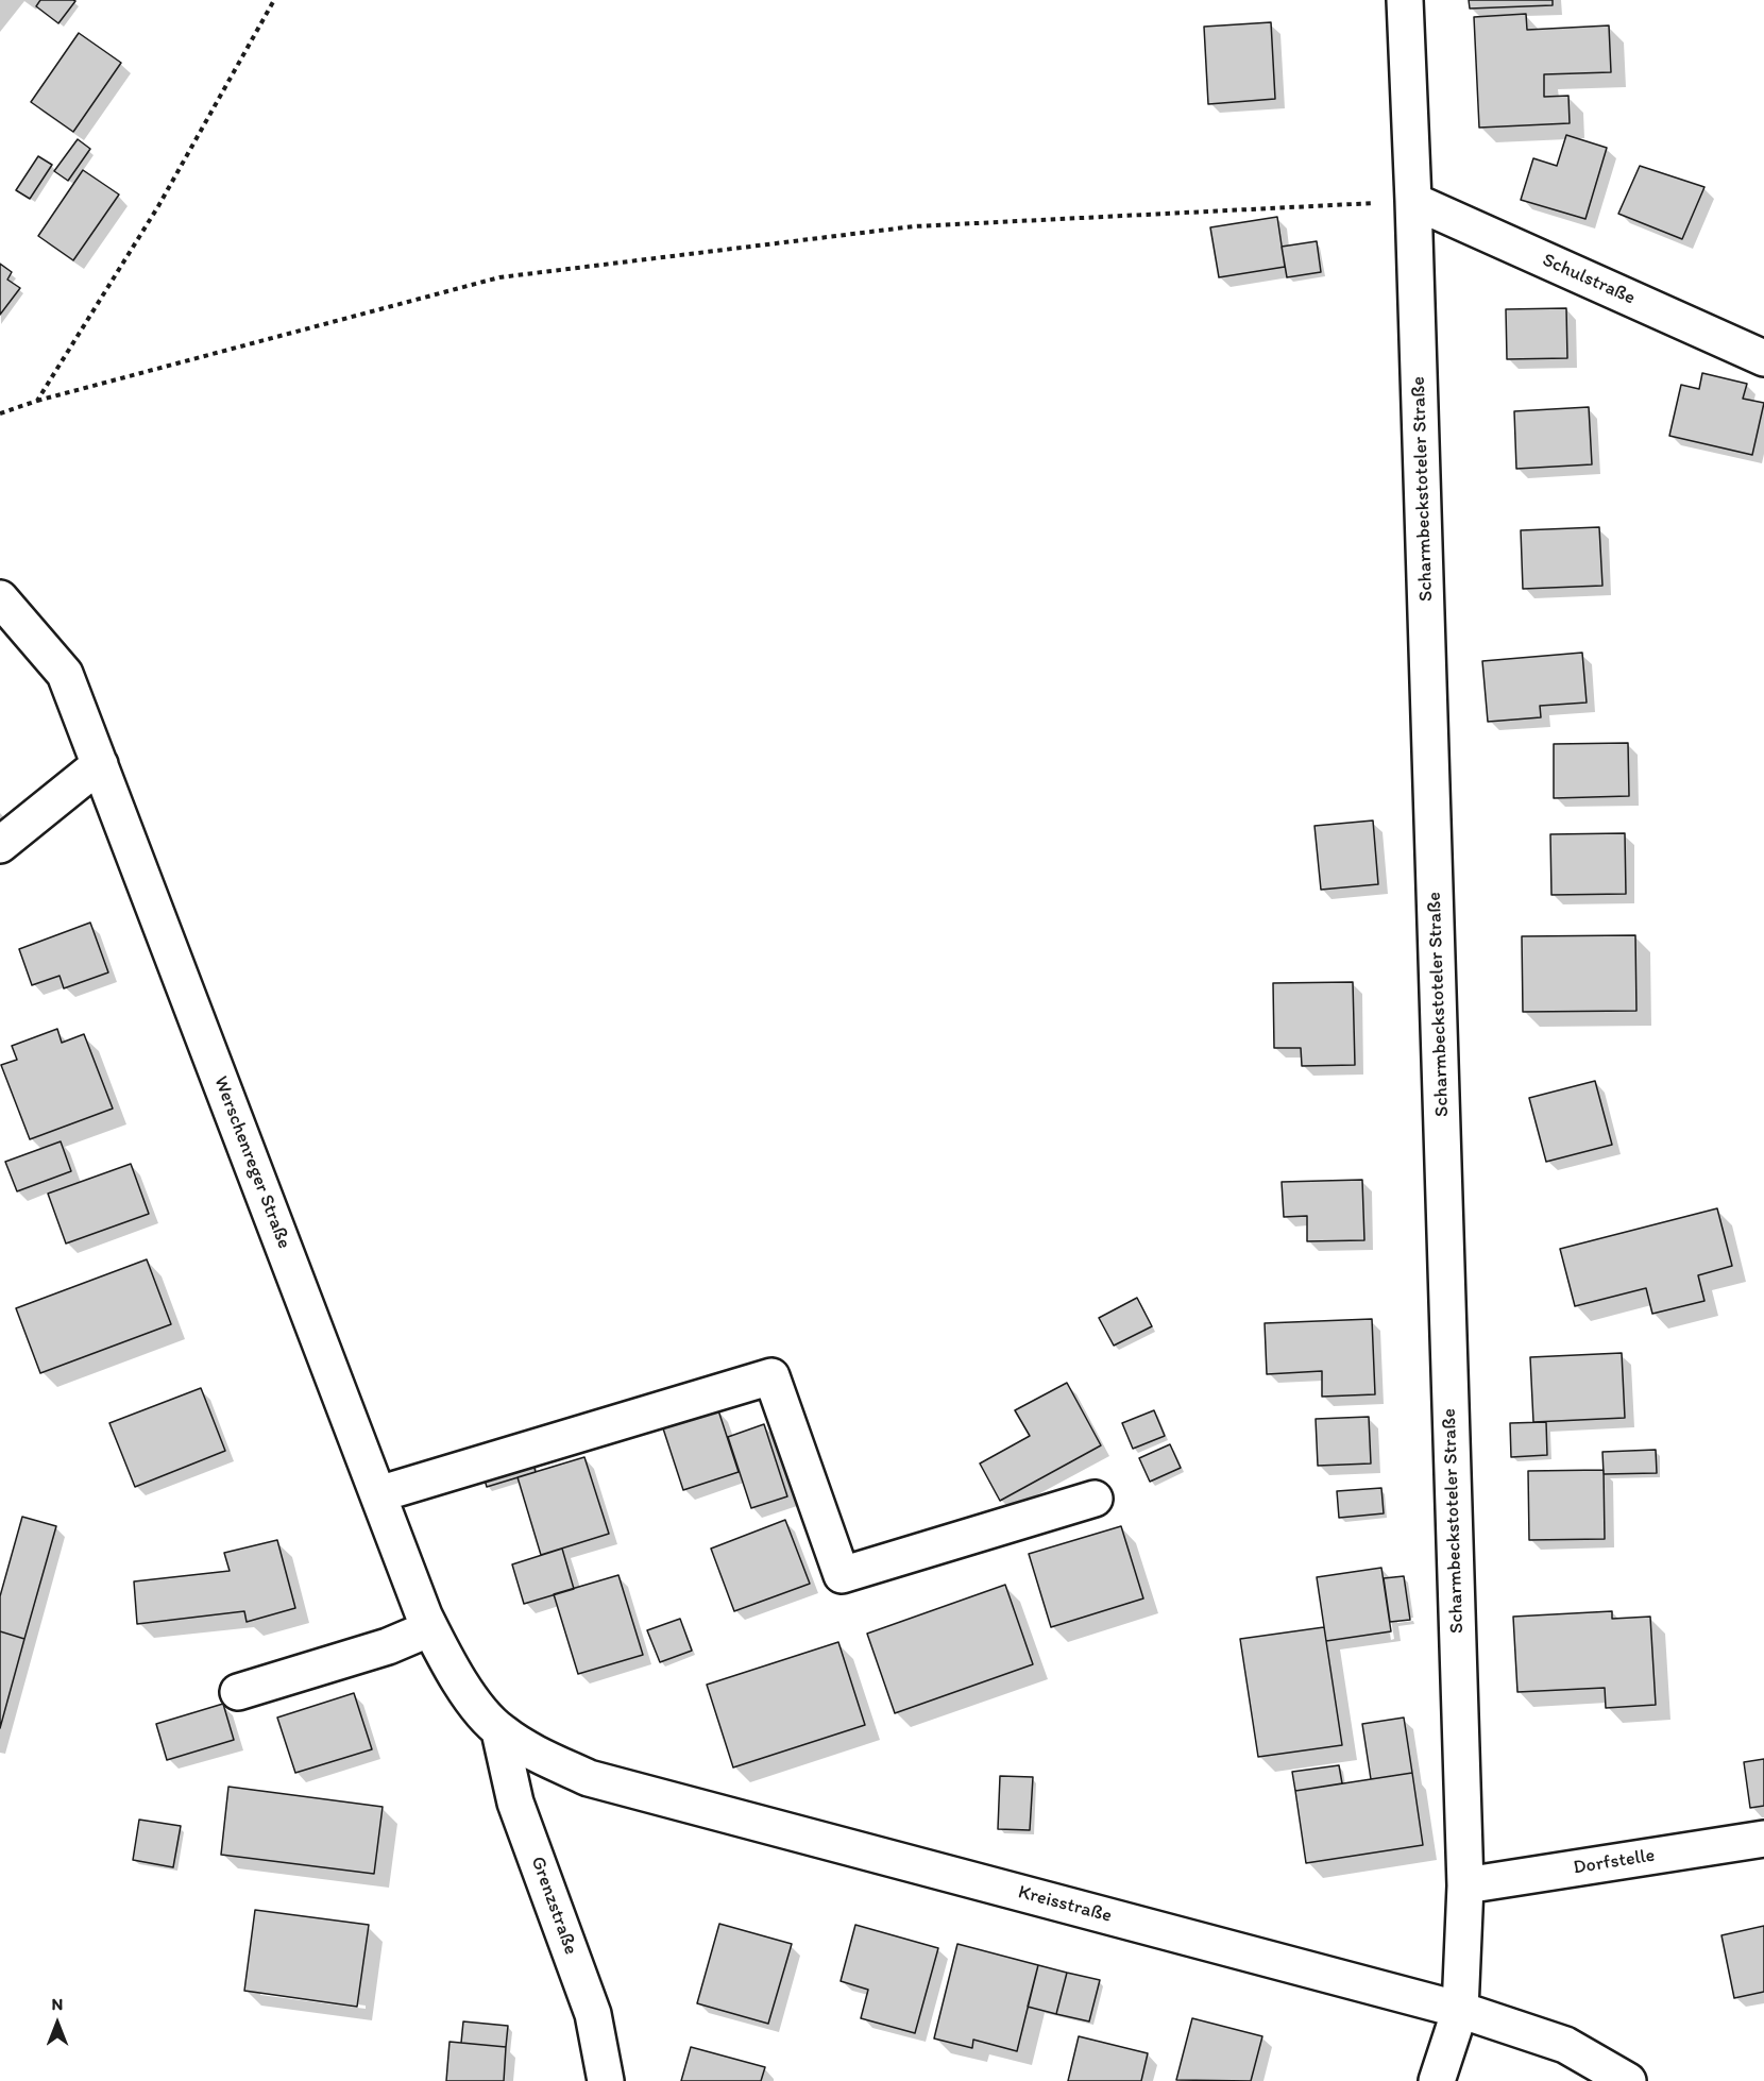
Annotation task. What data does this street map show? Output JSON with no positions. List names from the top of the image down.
{
  "streets": {
    "street": [
      "Schulstraße",
      "Scharmbeckstoteler Straße",
      "Werschenreger Straße",
      "Dorfstelle",
      "Kreisstraße",
      "Grenzstraße"
    ]
  },
  "crossings": [
    ["Schulstraße", "Scharmbeckstoteler Straße"],
    ["Scharmbeckstoteler Straße", "Dorfstelle"],
    ["Scharmbeckstoteler Straße", "Kreisstraße"],
    ["Werschenreger Straße", "Kreisstraße"],
    ["Werschenreger Straße", "Grenzstraße"],
    ["Kreisstraße", "Grenzstraße"]
  ],
  "north": "top"
}
